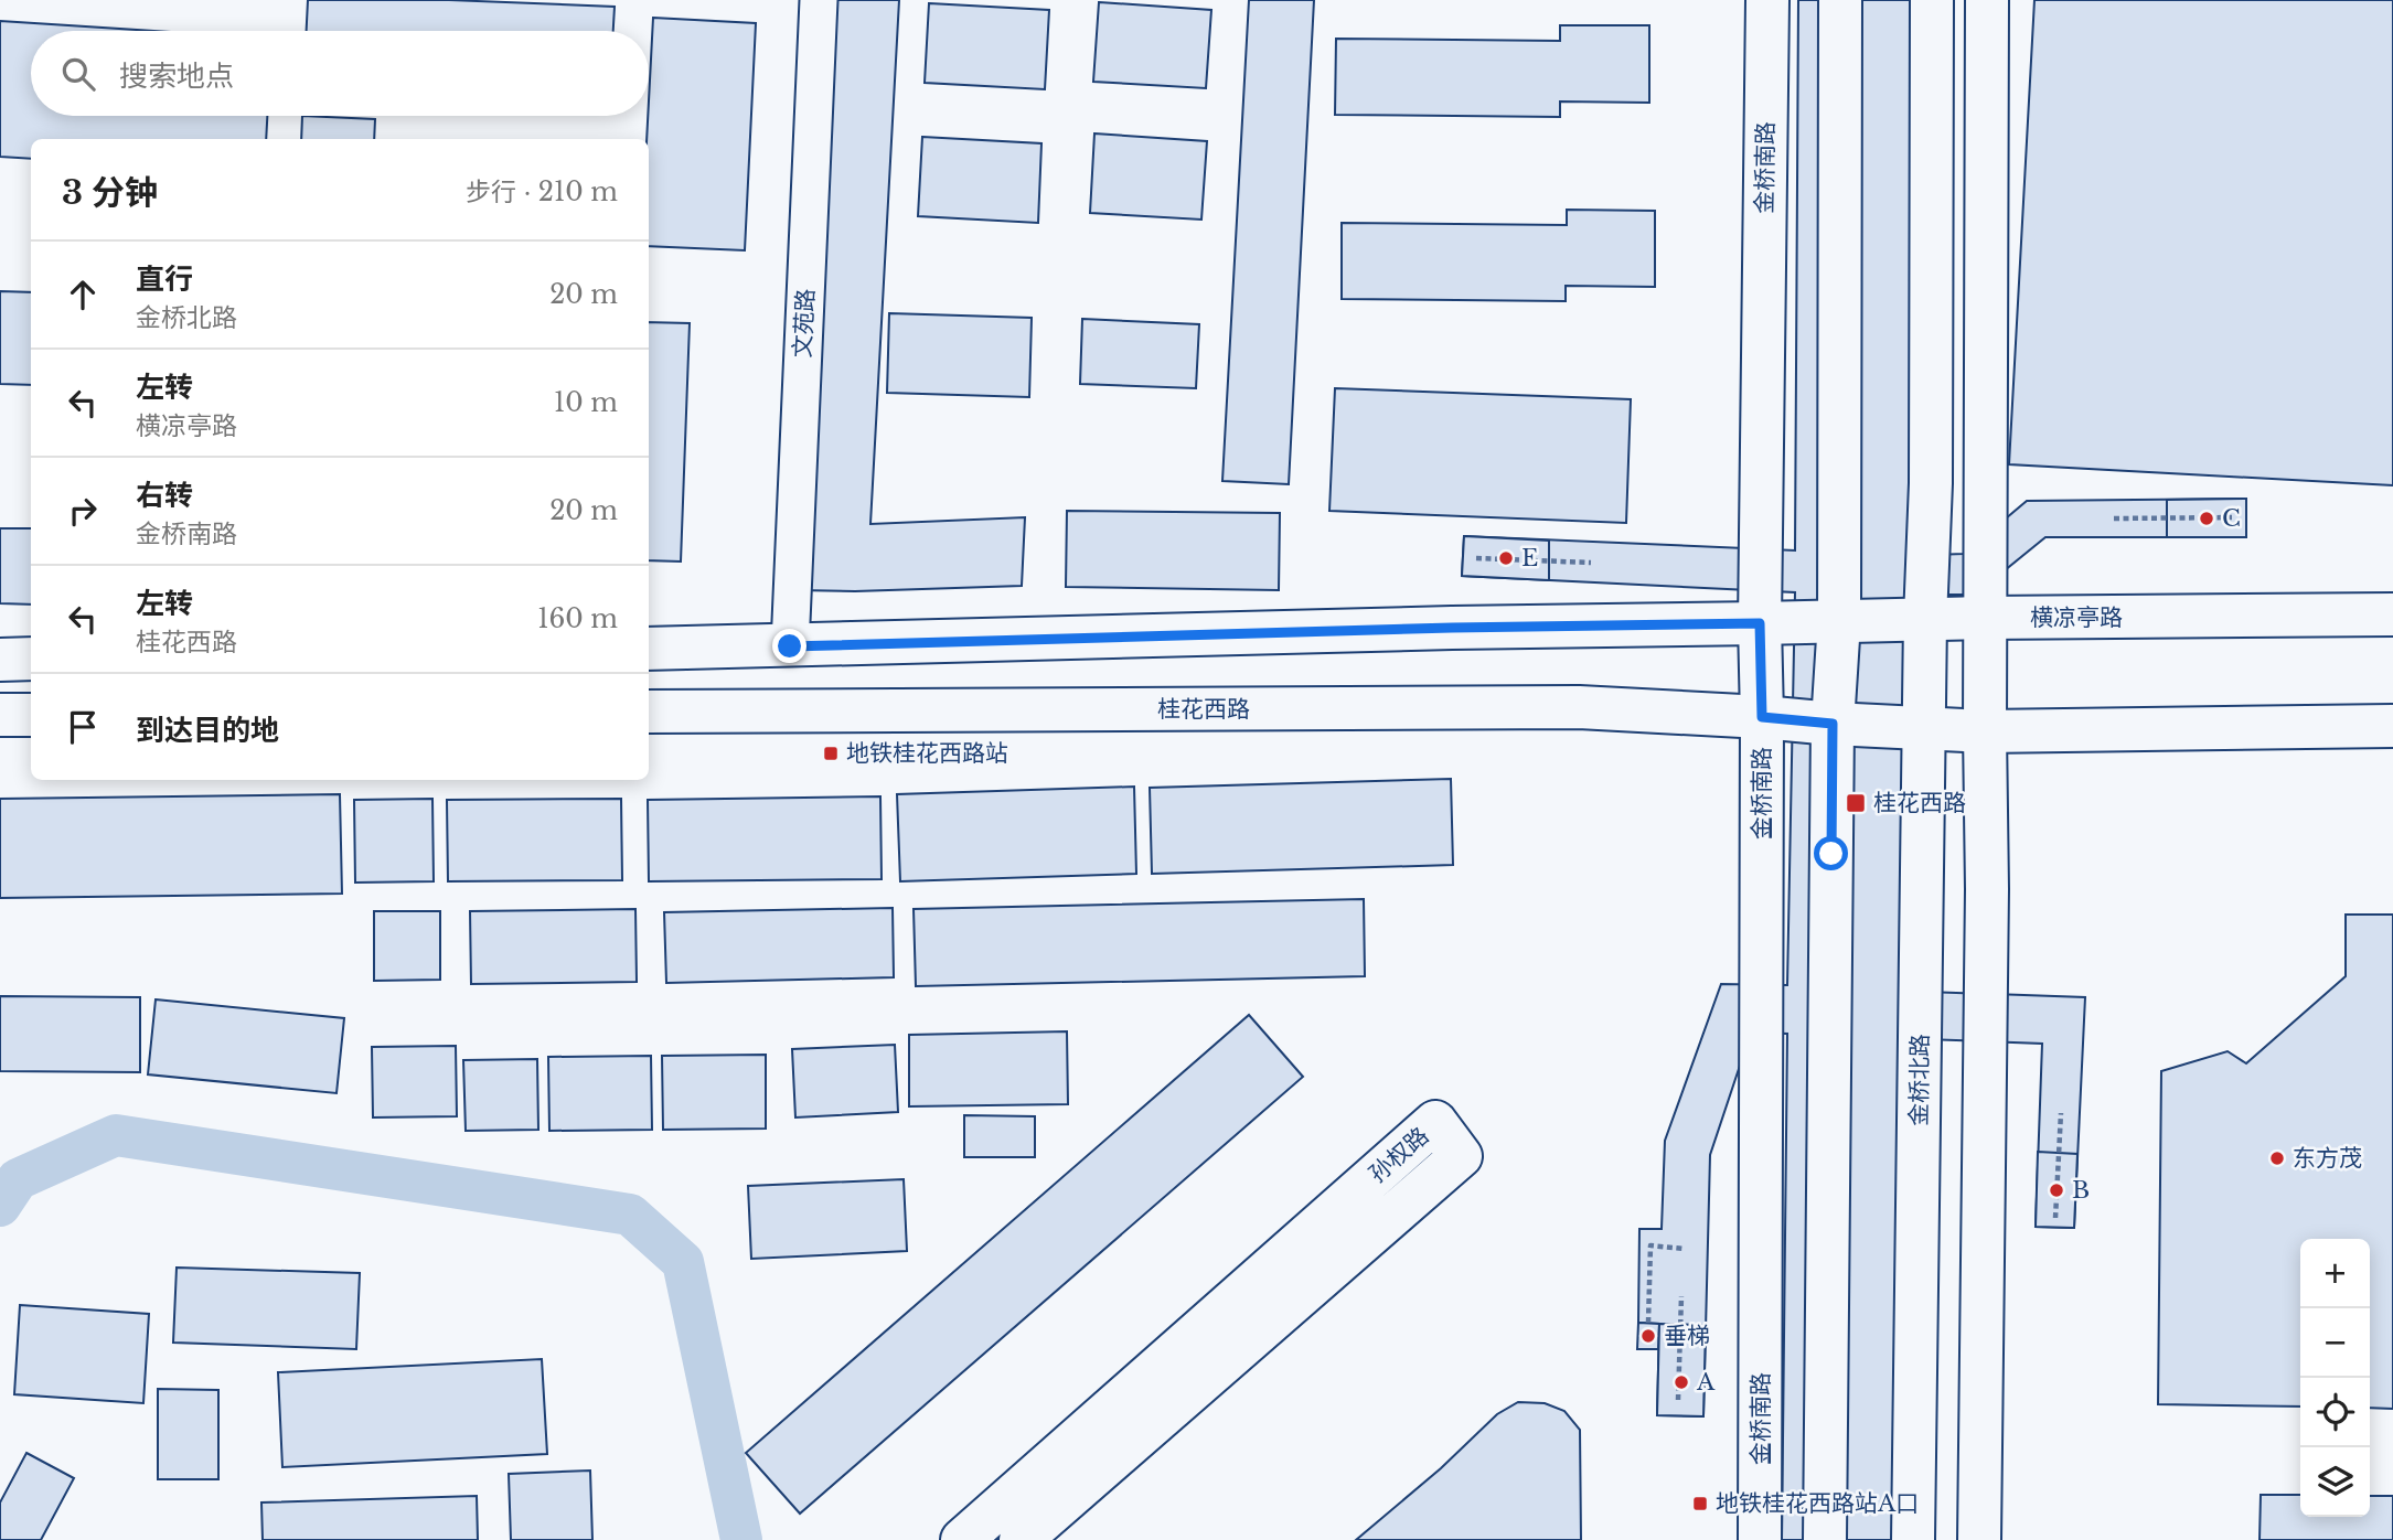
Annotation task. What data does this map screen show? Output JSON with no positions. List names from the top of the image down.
{
  "streets": {
    "main road": [
      "金桥南路",
      "横凉亭路",
      "桂花西路",
      "金桥北路",
      "孙权路"
    ],
    "street": ["文苑路"]
  },
  "crossings": [
    ["金桥南路", "横凉亭路"],
    ["金桥南路", "桂花西路"],
    ["横凉亭路", "金桥北路"]
  ],
  "places": {
    "other": [
      "C",
      "E",
      "东方茂",
      "B",
      "垂梯",
      "A"
    ],
    "transit": ["地铁桂花西路站", "桂花西路", "地铁桂花西路站A口"]
  },
  "page": {
    "search": "搜索地点",
    "heading": ["3 分钟", "步行 · 210 m"],
    "list": [
      ["直行", "金桥北路", "20 m"],
      ["左转", "横凉亭路", "10 m"],
      ["右转", "金桥南路", "20 m"],
      ["左转", "桂花西路", "160 m"],
      "到达目的地"
    ],
    "map_buttons": ["+", "−"]
  }
}
